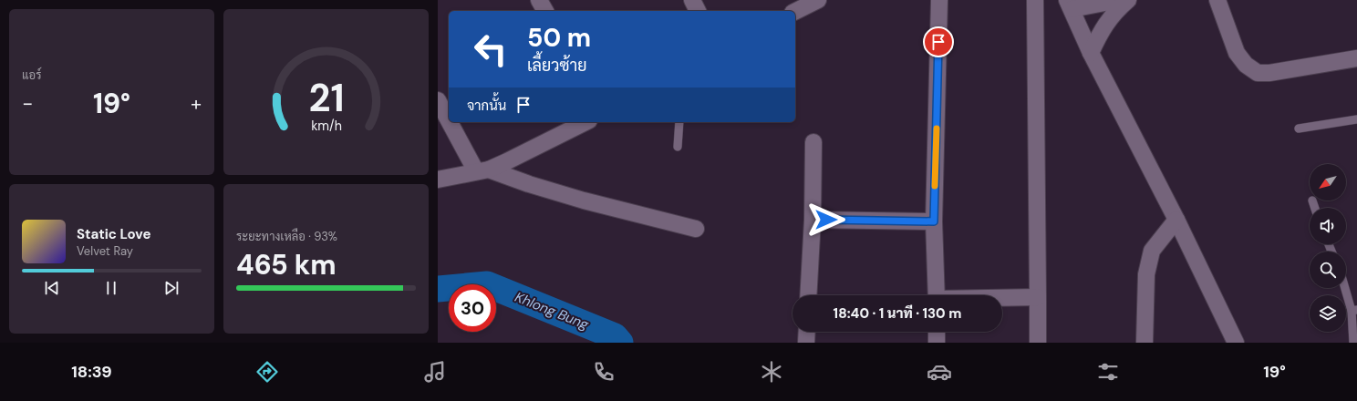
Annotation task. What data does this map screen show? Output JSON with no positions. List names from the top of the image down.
{
  "water": ["Khlong Bung"],
  "north": "bottom left",
  "page": {
    "tile": [
      "แอร์",
      ["ระยะทางเหลือ · 93%", "465 km"]
    ],
    "turn": ["50 m", "เลี้ยวซ้าย"],
    "then": "จากนั้น",
    "heat": ["−", "19°", "+"],
    "song": ["Static Love", "Velvet Ray"],
    "limit": "30",
    "trip": "18:40 · 1 นาที · 130 m",
    "tabs": ["18:39", "19°"],
    "gauge": ["21", "km/h"]
  }
}
